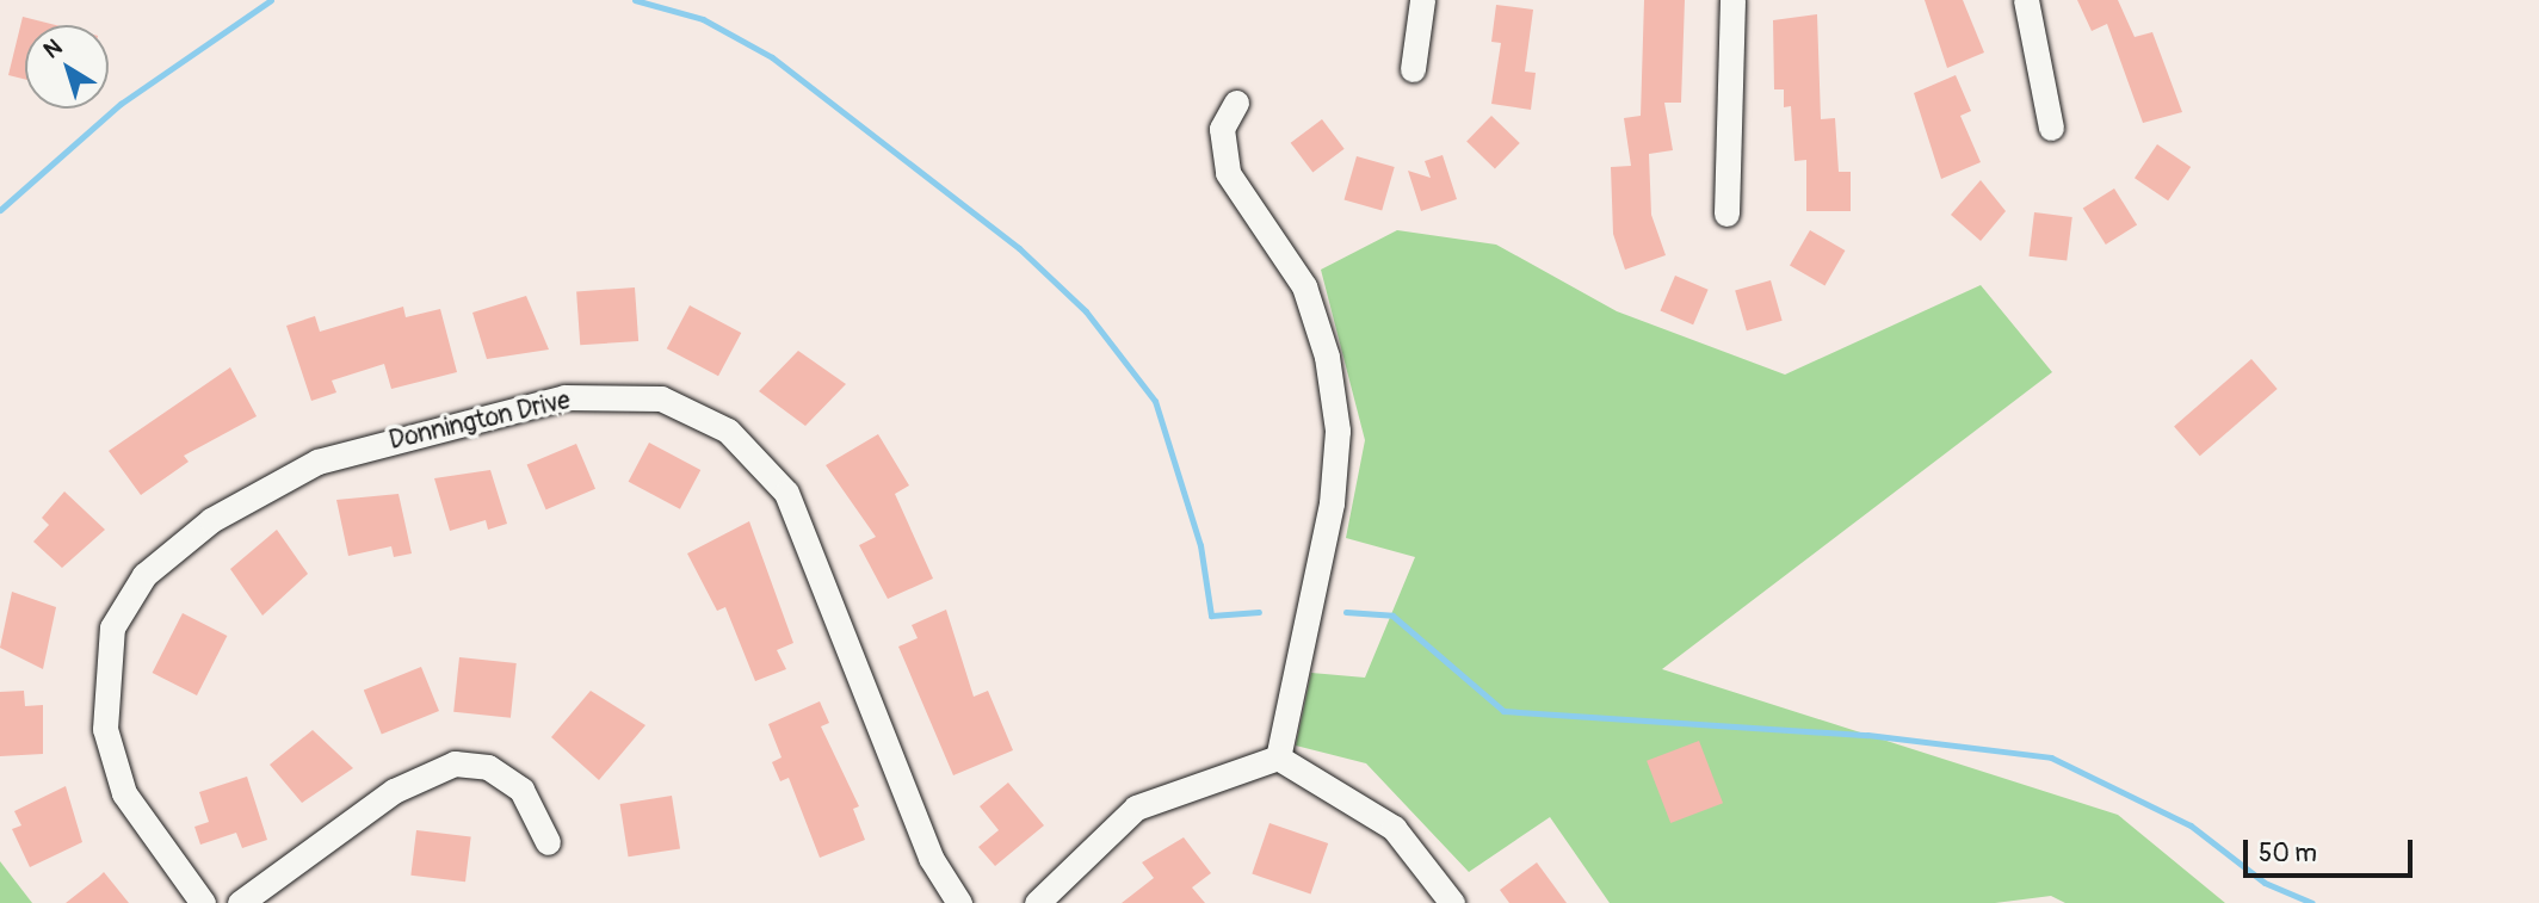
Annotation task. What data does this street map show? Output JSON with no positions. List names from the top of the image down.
{
  "streets": {
    "street": ["Donnington Drive"]
  },
  "scale_bar": "50 m",
  "north": "top left"
}
